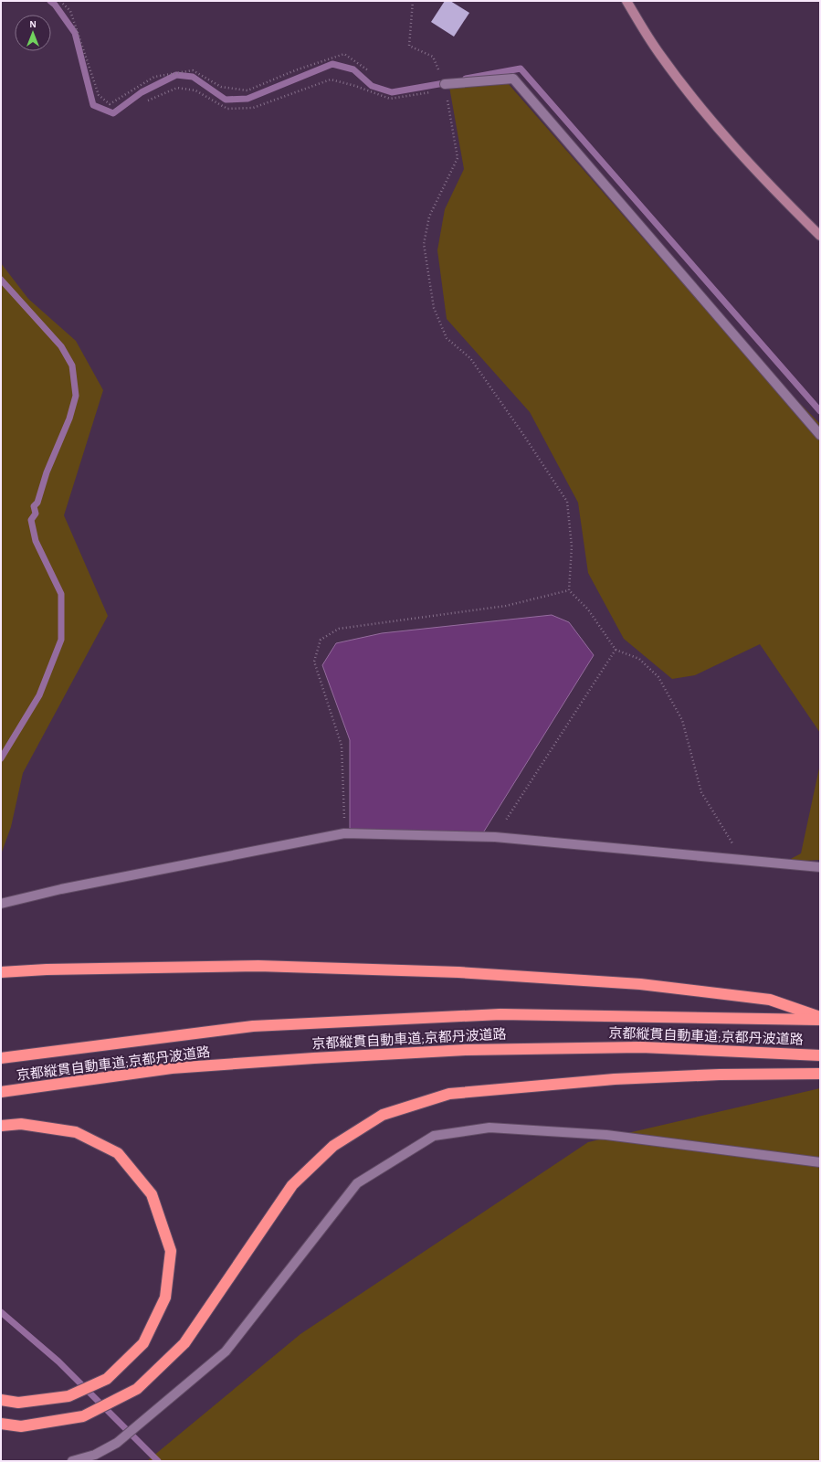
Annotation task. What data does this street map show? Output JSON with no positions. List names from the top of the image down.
{
  "streets": {
    "highway": ["京都縦貫自動車道;京都丹波道路"]
  },
  "north": "top"
}
